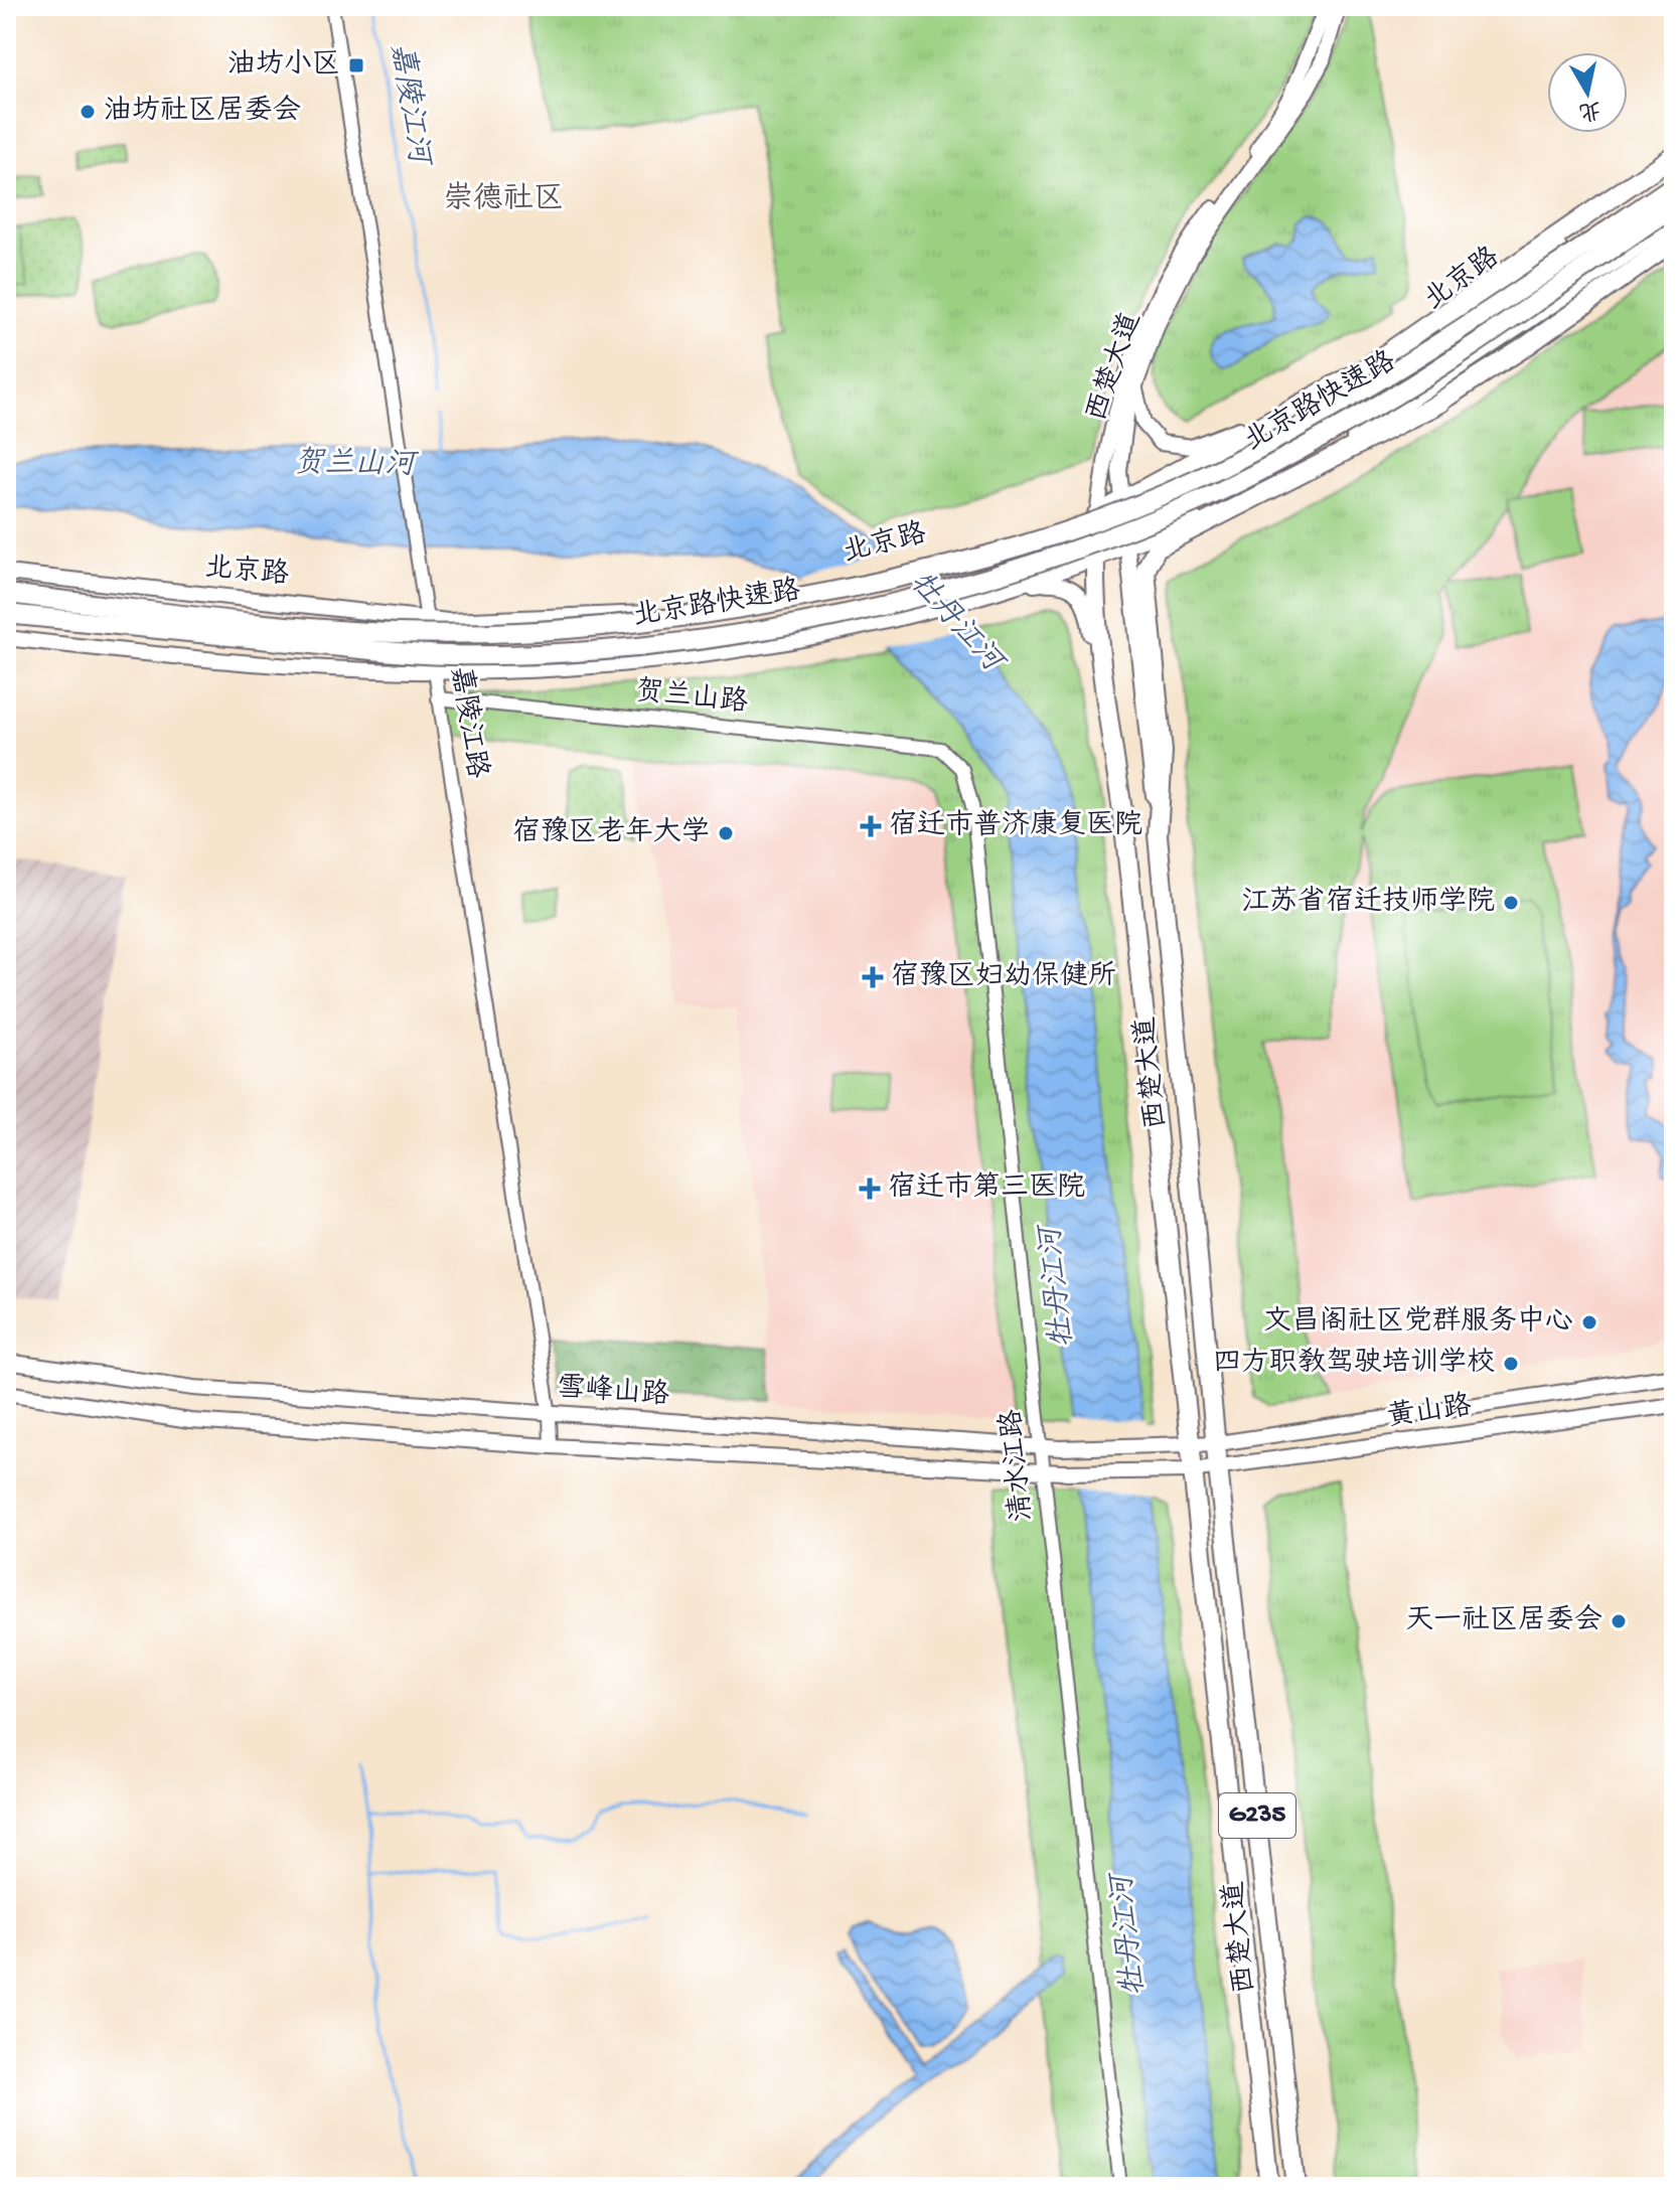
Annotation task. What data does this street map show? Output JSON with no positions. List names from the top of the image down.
{
  "streets": {
    "highway": ["西楚大道", "北京路快速路", "G235"],
    "main road": ["北京路", "雪峰山路", "黄山路"],
    "street": ["贺兰山路", "嘉陵江路", "清水江路"]
  },
  "crossings": [
    ["北京路", "西楚大道"],
    ["北京路", "嘉陵江路"],
    ["西楚大道", "雪峰山路"],
    ["西楚大道", "黄山路"],
    ["西楚大道", "G235"],
    ["贺兰山路", "嘉陵江路"],
    ["贺兰山路", "清水江路"],
    ["嘉陵江路", "雪峰山路"],
    ["雪峰山路", "黄山路"],
    ["雪峰山路", "清水江路"],
    ["雪峰山路", "G235"],
    ["黄山路", "G235"]
  ],
  "districts": ["崇德社区"],
  "water": ["嘉陵江河", "贺兰山河", "牡丹江河"],
  "places": {
    "transit": ["油坊小区"],
    "other": [
      "油坊社区居委会",
      "宿豫区老年大学",
      "江苏省宿迁技师学院",
      "文昌阁社区党群服务中心",
      "四方职教驾驶培训学校",
      "天一社区居委会"
    ],
    "health": ["宿迁市普济康复医院", "宿豫区妇幼保健所", "宿迁市第三医院"]
  },
  "north": "bottom"
}
